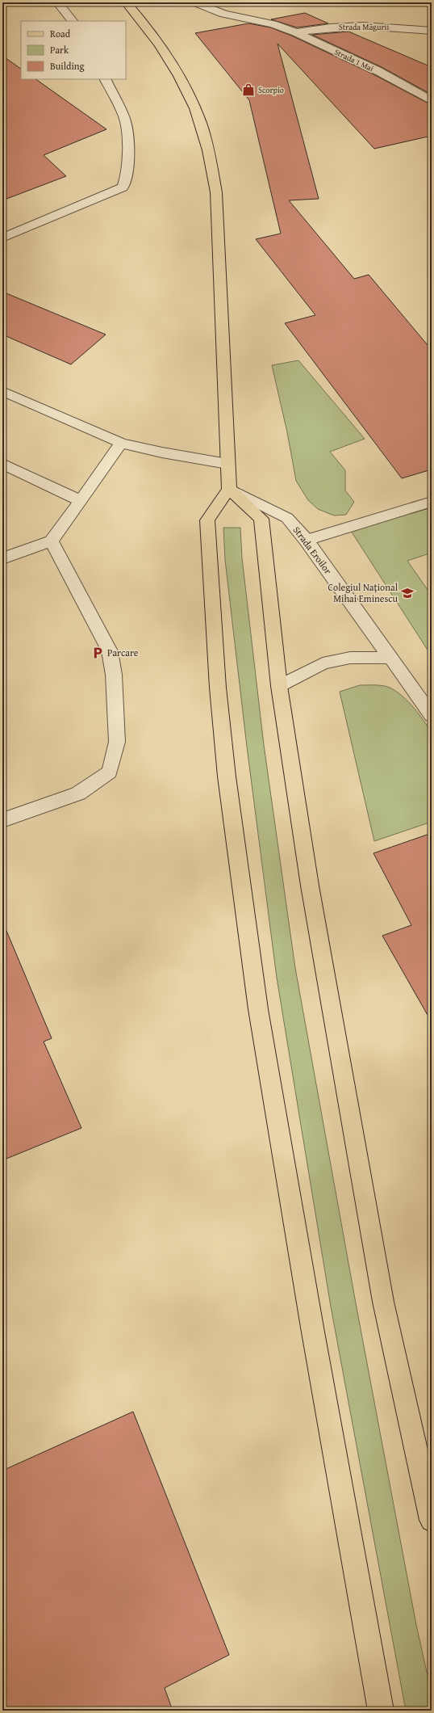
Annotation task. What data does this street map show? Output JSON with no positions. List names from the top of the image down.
{
  "streets": {
    "street": ["Strada Măgurii", "Strada 1 Mai", "Strada Eroilor"]
  },
  "crossings": [
    ["Strada Măgurii", "Strada 1 Mai"]
  ],
  "places": {
    "shop": ["Scorpio"],
    "school or university": ["Colegiul Național Mihai Eminescu"],
    "parking": ["Parcare"]
  },
  "legend": ["Road", "Park", "Building"]
}
